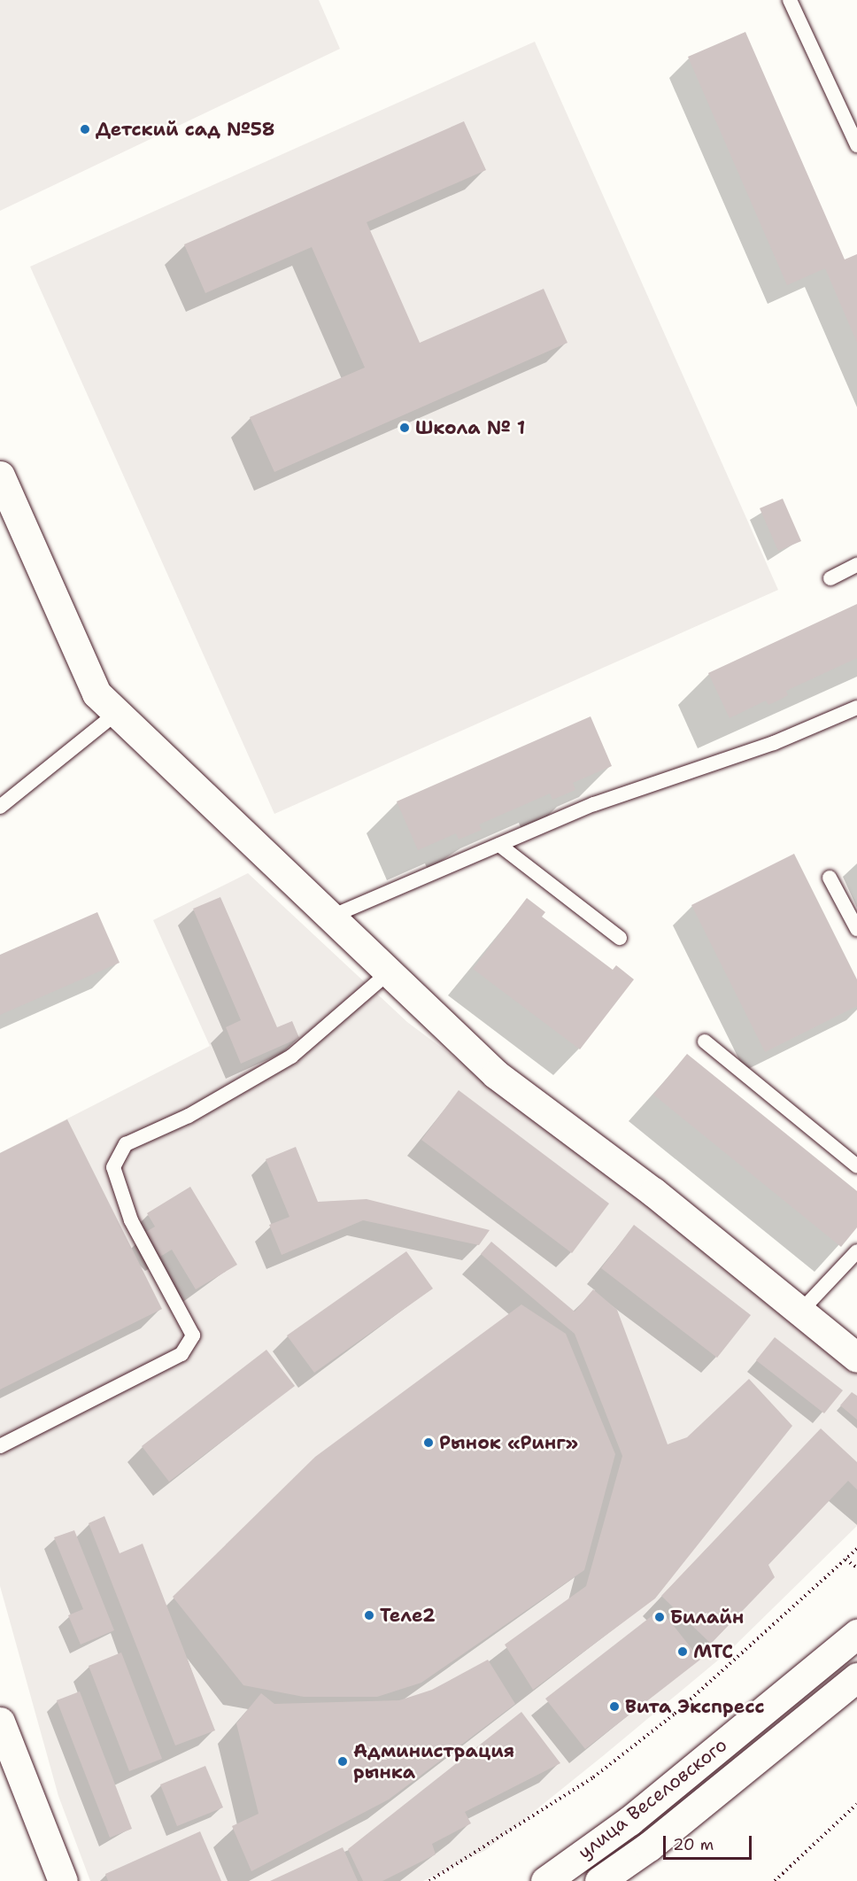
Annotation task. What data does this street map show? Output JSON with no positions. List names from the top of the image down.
{
  "streets": {
    "street": ["улица Веселовского"]
  },
  "places": [
    "Детский сад №58",
    "Школа № 1",
    "Рынок «Ринг»",
    "Теле2",
    "Билайн",
    "МТС",
    "Вита Экспресс",
    "Администрация рынка"
  ],
  "scale_bar": "20 m"
}
